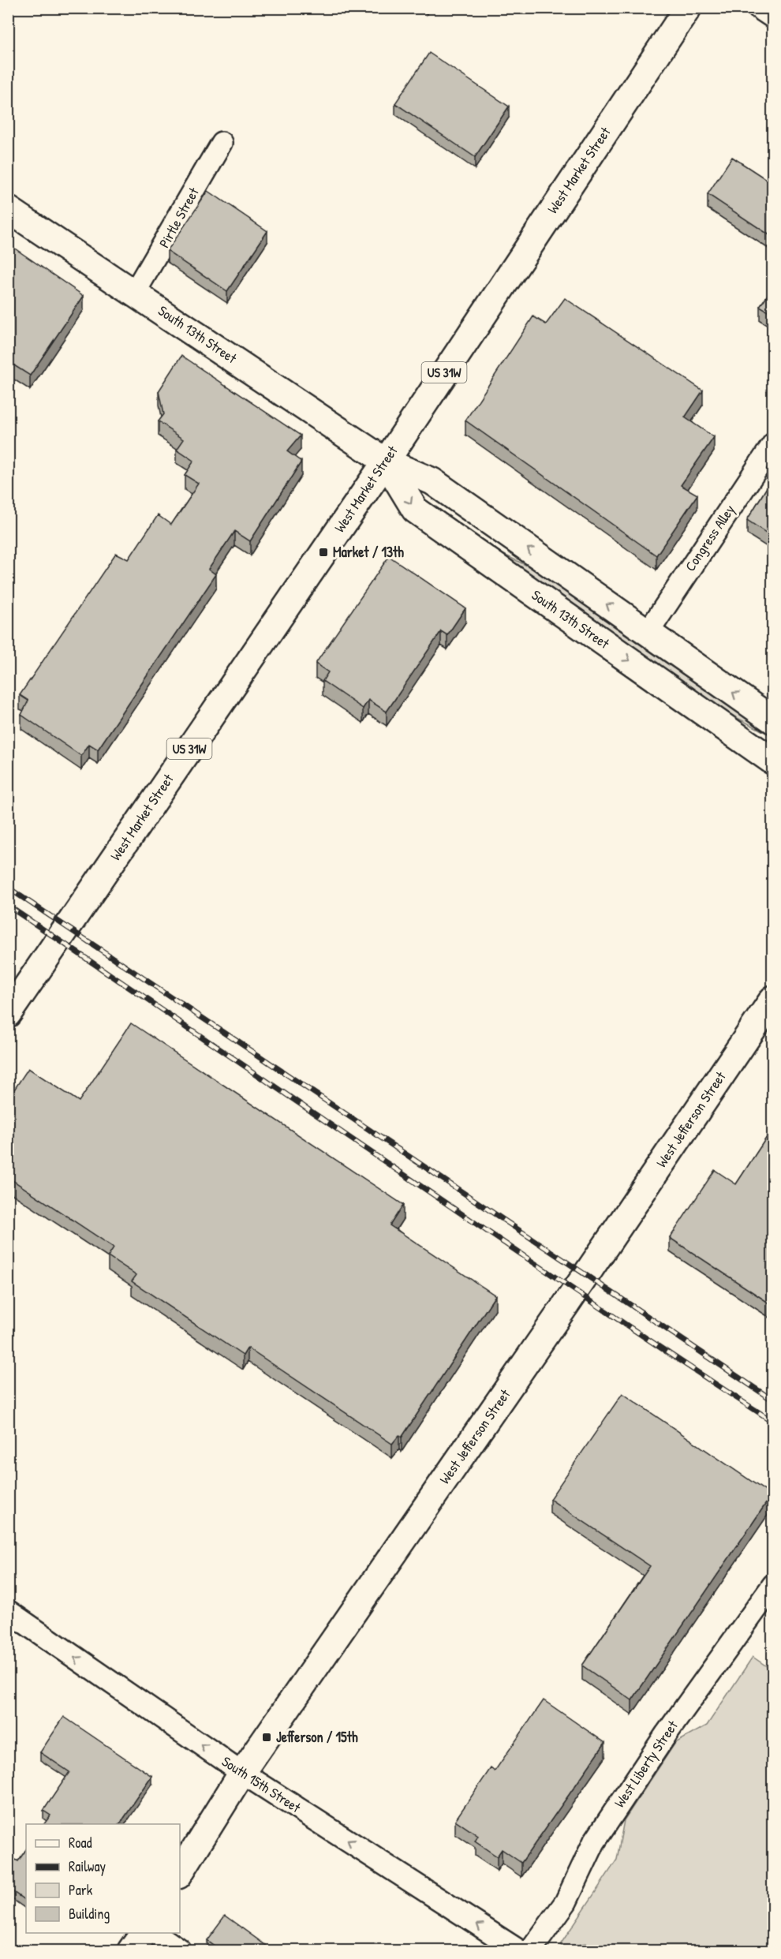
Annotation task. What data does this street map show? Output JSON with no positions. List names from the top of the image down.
{
  "streets": {
    "street": [
      "West Market Street",
      "Pirtle Street",
      "South 13th Street",
      "US 31W",
      "Congress Alley",
      "West Jefferson Street",
      "West Liberty Street",
      "South 15th Street"
    ]
  },
  "crossings": [
    ["West Market Street", "South 13th Street"],
    ["Pirtle Street", "South 13th Street"],
    ["South 13th Street", "Congress Alley"],
    ["West Jefferson Street", "South 15th Street"]
  ],
  "one_way": ["South 15th Street"],
  "places": {
    "transit": ["Market / 13th", "Jefferson / 15th"]
  },
  "legend": [
    "Road",
    "Railway",
    "Park",
    "Building"
  ]
}
